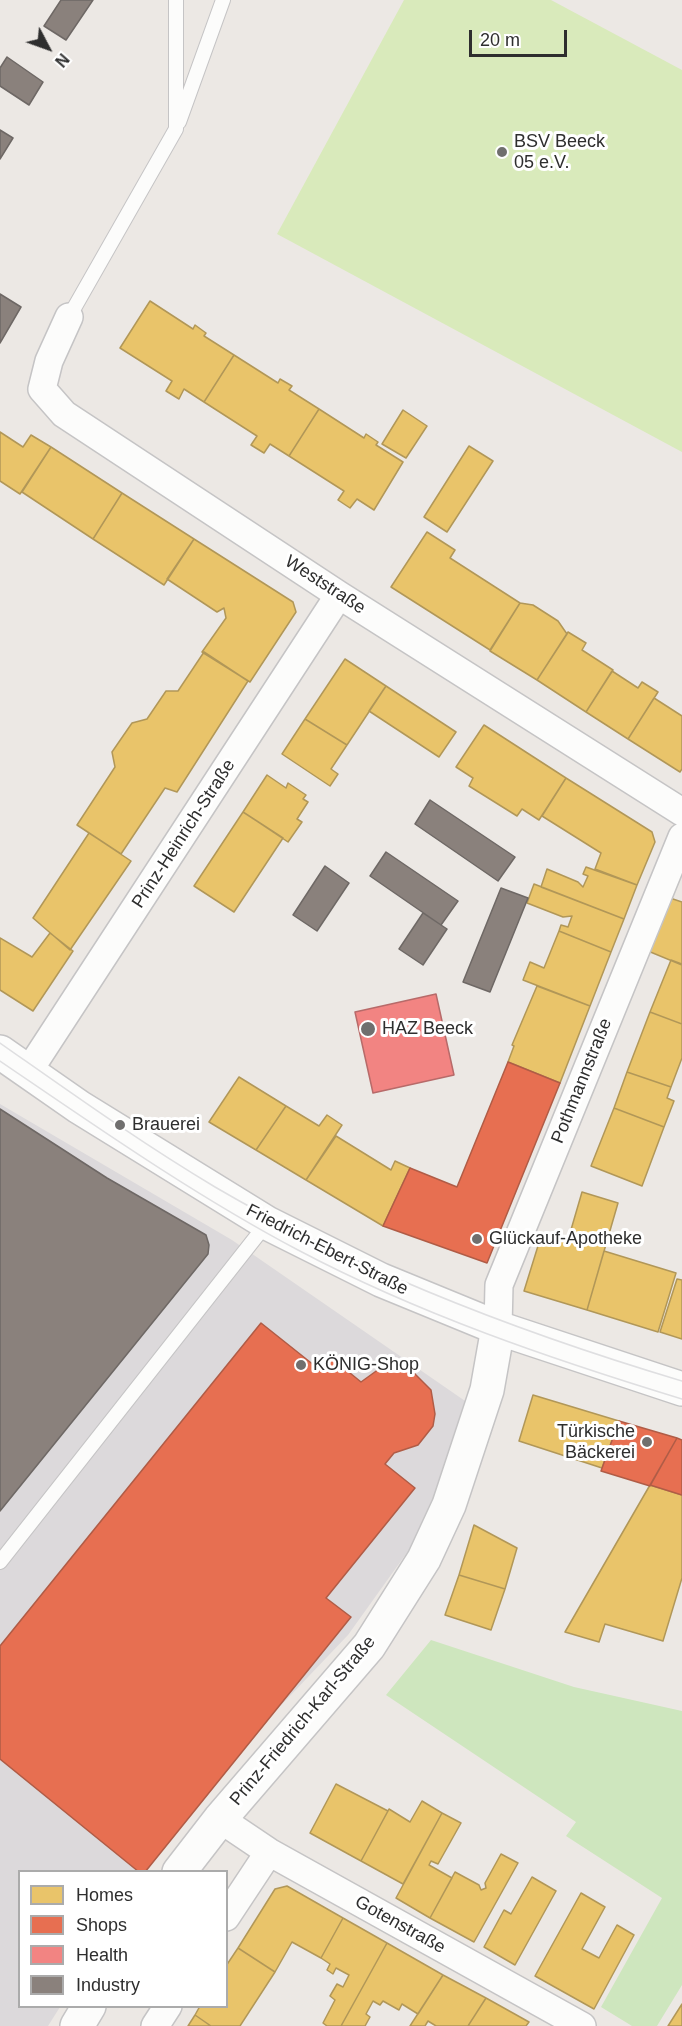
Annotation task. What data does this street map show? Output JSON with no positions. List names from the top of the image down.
{
  "streets": {
    "main road": ["Friedrich-Ebert-Straße", "Prinz-Friedrich-Karl-Straße"],
    "street": [
      "Weststraße",
      "Prinz-Heinrich-Straße",
      "Pothmannstraße",
      "Gotenstraße"
    ]
  },
  "crossings": [
    ["Weststraße", "Prinz-Heinrich-Straße"],
    ["Prinz-Heinrich-Straße", "Friedrich-Ebert-Straße"],
    ["Pothmannstraße", "Friedrich-Ebert-Straße"],
    ["Pothmannstraße", "Prinz-Friedrich-Karl-Straße"],
    ["Friedrich-Ebert-Straße", "Prinz-Friedrich-Karl-Straße"],
    ["Prinz-Friedrich-Karl-Straße", "Gotenstraße"]
  ],
  "places": [
    "BSV Beeck 05 e.V.",
    "HAZ Beeck",
    "Brauerei",
    "Glückauf-Apotheke",
    "KÖNIG-Shop",
    "Türkische Bäckerei"
  ],
  "legend": [
    "Homes",
    "Shops",
    "Health",
    "Industry"
  ],
  "scale_bar": "20 m",
  "north": "bottom right"
}
